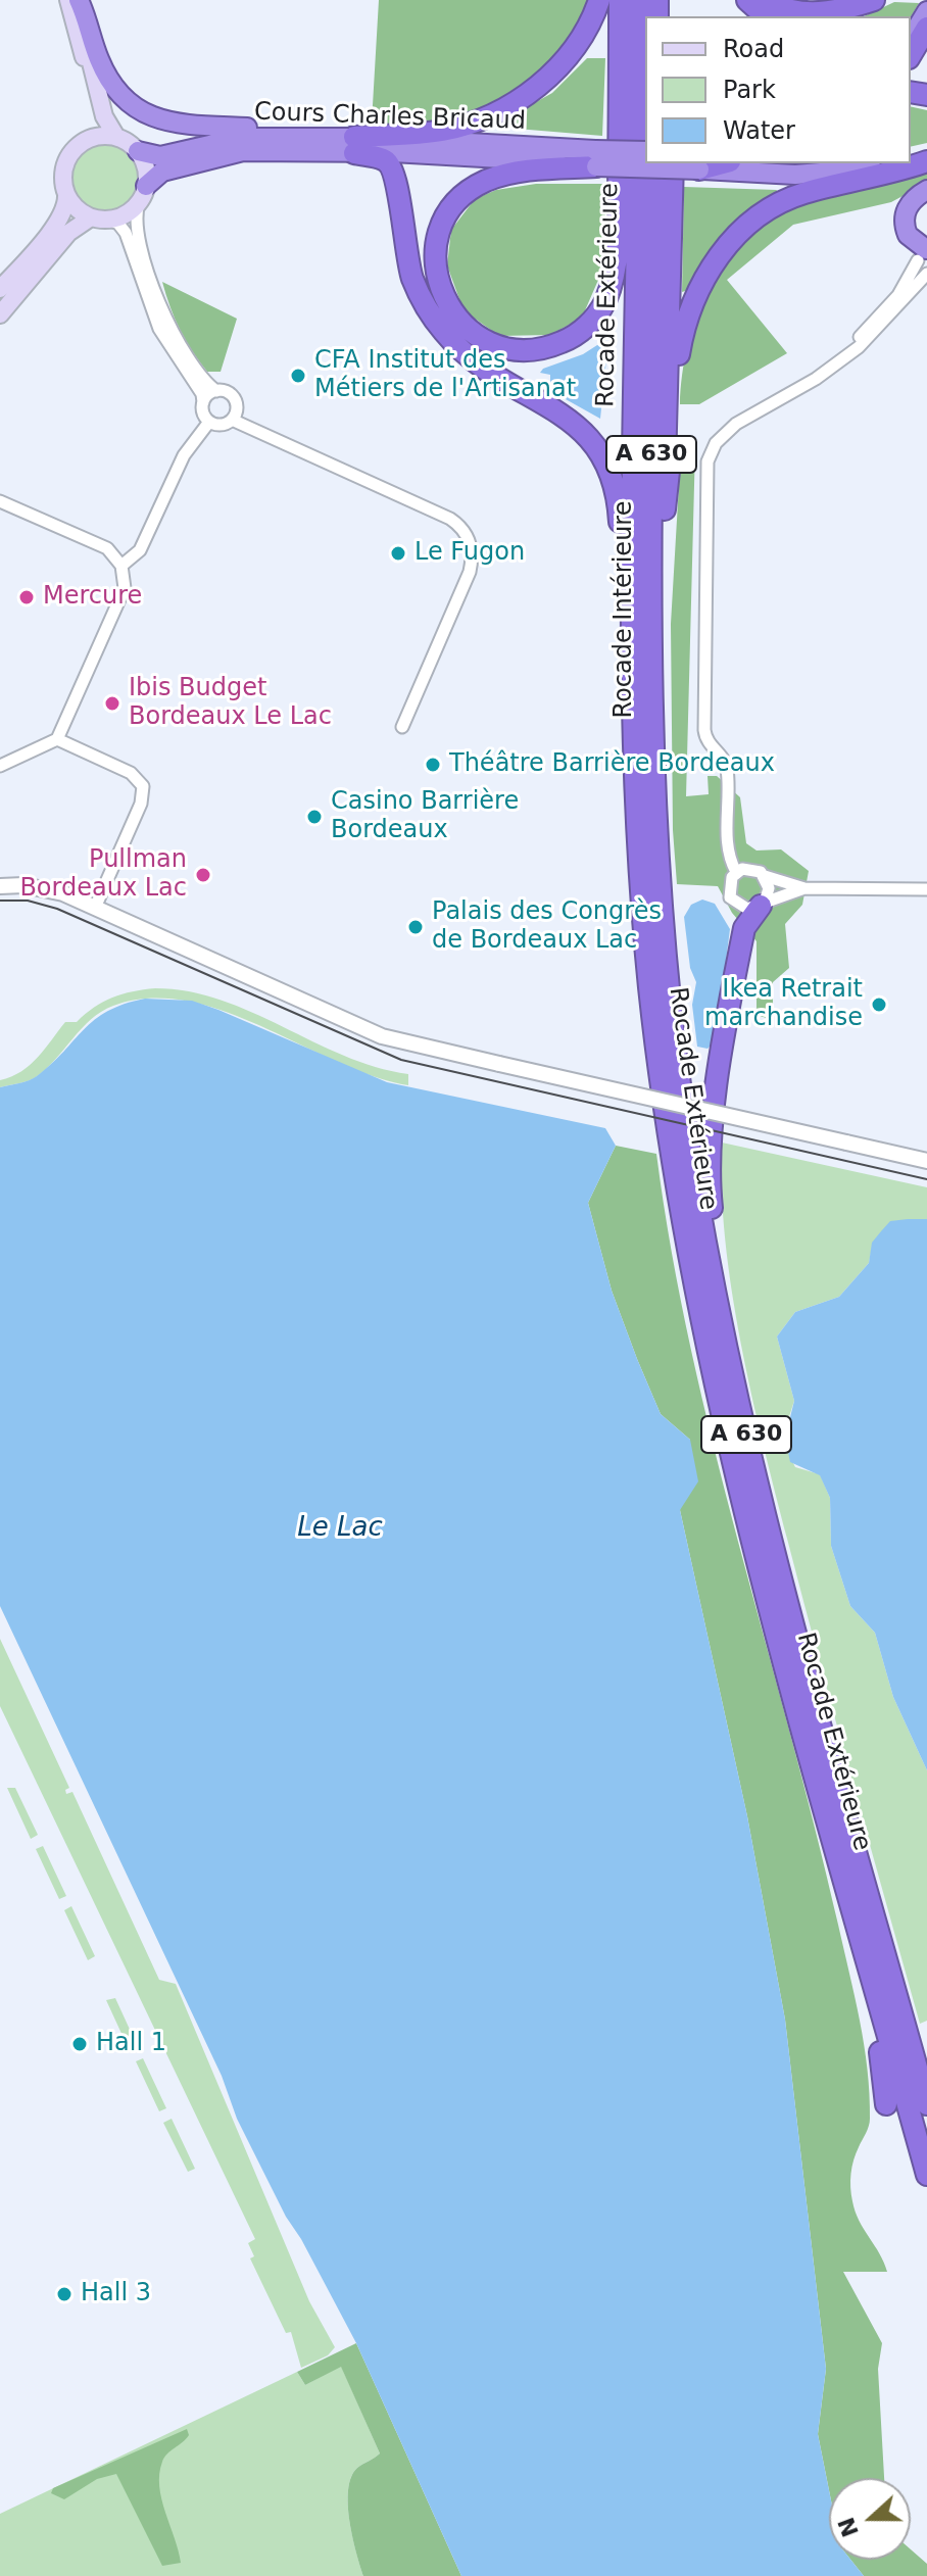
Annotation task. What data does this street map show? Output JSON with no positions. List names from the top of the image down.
{
  "streets": {
    "highway": [
      "Cours Charles Bricaud",
      "Rocade Extérieure",
      "A 630",
      "Rocade Intérieure"
    ]
  },
  "crossings": [
    ["Rocade Extérieure", "Rocade Intérieure"]
  ],
  "water": ["Le Lac"],
  "places": [
    "CFA Institut des Métiers de l'Artisanat",
    "Le Fugon",
    "Mercure",
    "Ibis Budget Bordeaux Le Lac",
    "Théâtre Barrière Bordeaux",
    "Casino Barrière Bordeaux",
    "Pullman Bordeaux Lac",
    "Palais des Congrès de Bordeaux Lac",
    "Ikea Retrait marchandise",
    "Hall 1",
    "Hall 3"
  ],
  "legend": ["Road", "Park", "Water"],
  "north": "left"
}
